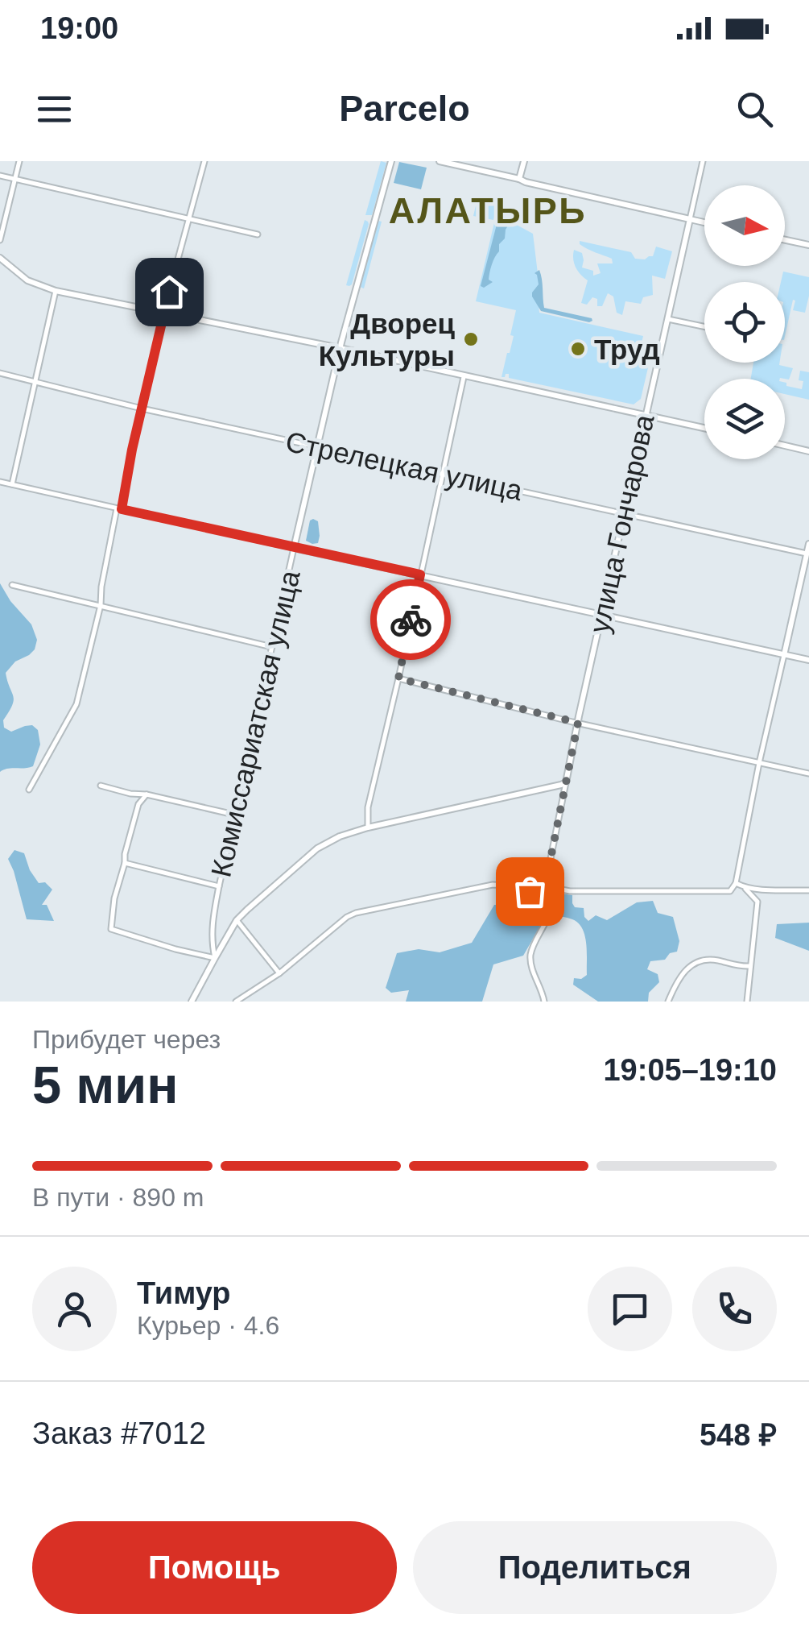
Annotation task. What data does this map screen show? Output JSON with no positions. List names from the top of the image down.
{
  "streets": {
    "street": ["Стрелецкая улица", "улица Гончарова", "Комиссариатская улица"]
  },
  "crossings": [
    ["Стрелецкая улица", "улица Гончарова"],
    ["Стрелецкая улица", "Комиссариатская улица"]
  ],
  "districts": ["АЛАТЫРЬ"],
  "places": ["Дворец Культуры", "Труд"],
  "north": "right",
  "page": {
    "status": "19:00",
    "header": "Parcelo",
    "heading": ["5 мин", "Прибудет через", "19:05–19:10"],
    "panel": [
      "Тимур",
      "Курьер · 4.6",
      "Заказ #7012",
      "548 ₽"
    ],
    "bar": "В пути · 890 m",
    "buttons": ["Помощь", "Поделиться"]
  }
}
